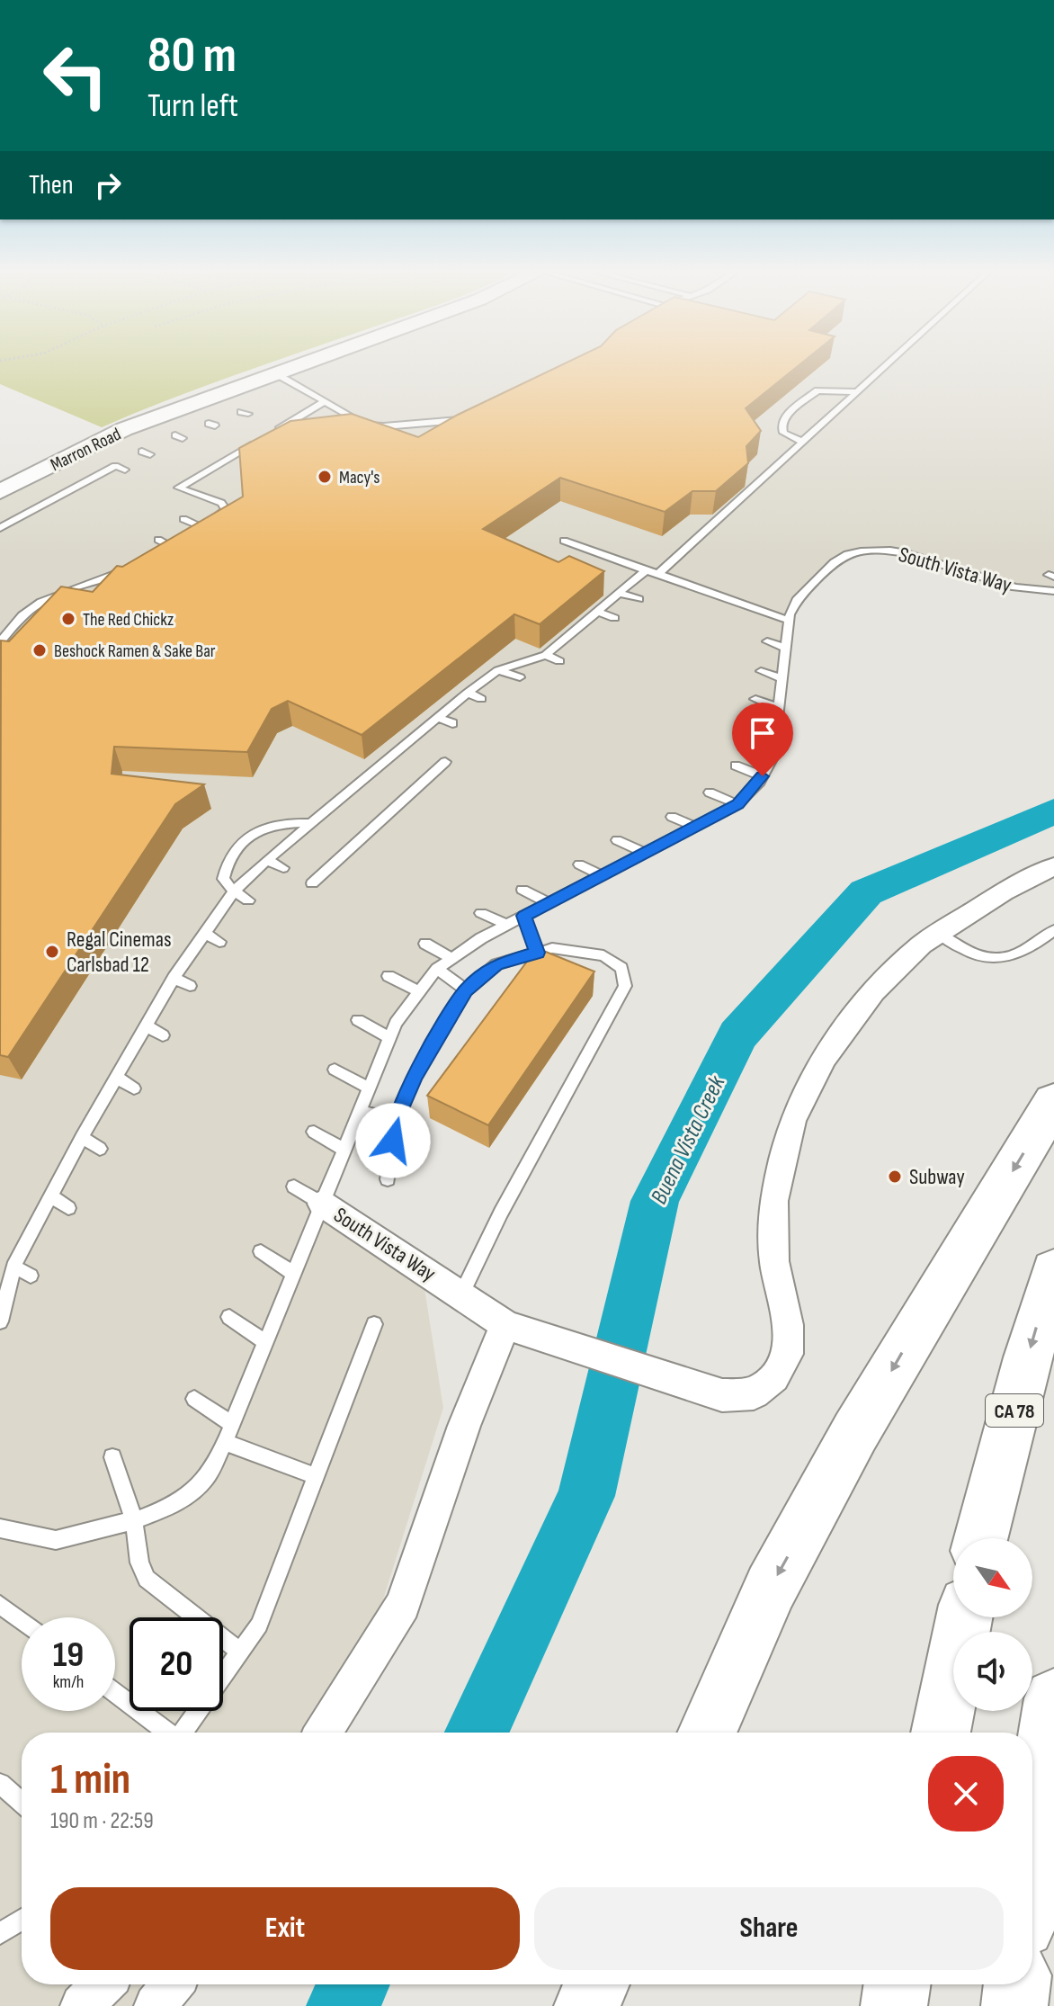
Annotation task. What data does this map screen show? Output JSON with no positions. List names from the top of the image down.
{
  "streets": {
    "highway": ["CA 78"],
    "main road": ["Marron Road"],
    "street": ["South Vista Way"]
  },
  "water": ["Buena Vista Creek"],
  "places": [
    "Macy's",
    "The Red Chickz",
    "Beshock Ramen & Sake Bar",
    "Regal Cinemas Carlsbad 12",
    "Subway"
  ],
  "north": "bottom right",
  "page": {
    "turn": ["80 m", "Turn left"],
    "then": "Then",
    "speed": "19 km/h",
    "limit": "20",
    "heading": ["1 min", "190 m · 22:59"],
    "buttons": ["Exit", "Share"]
  }
}
